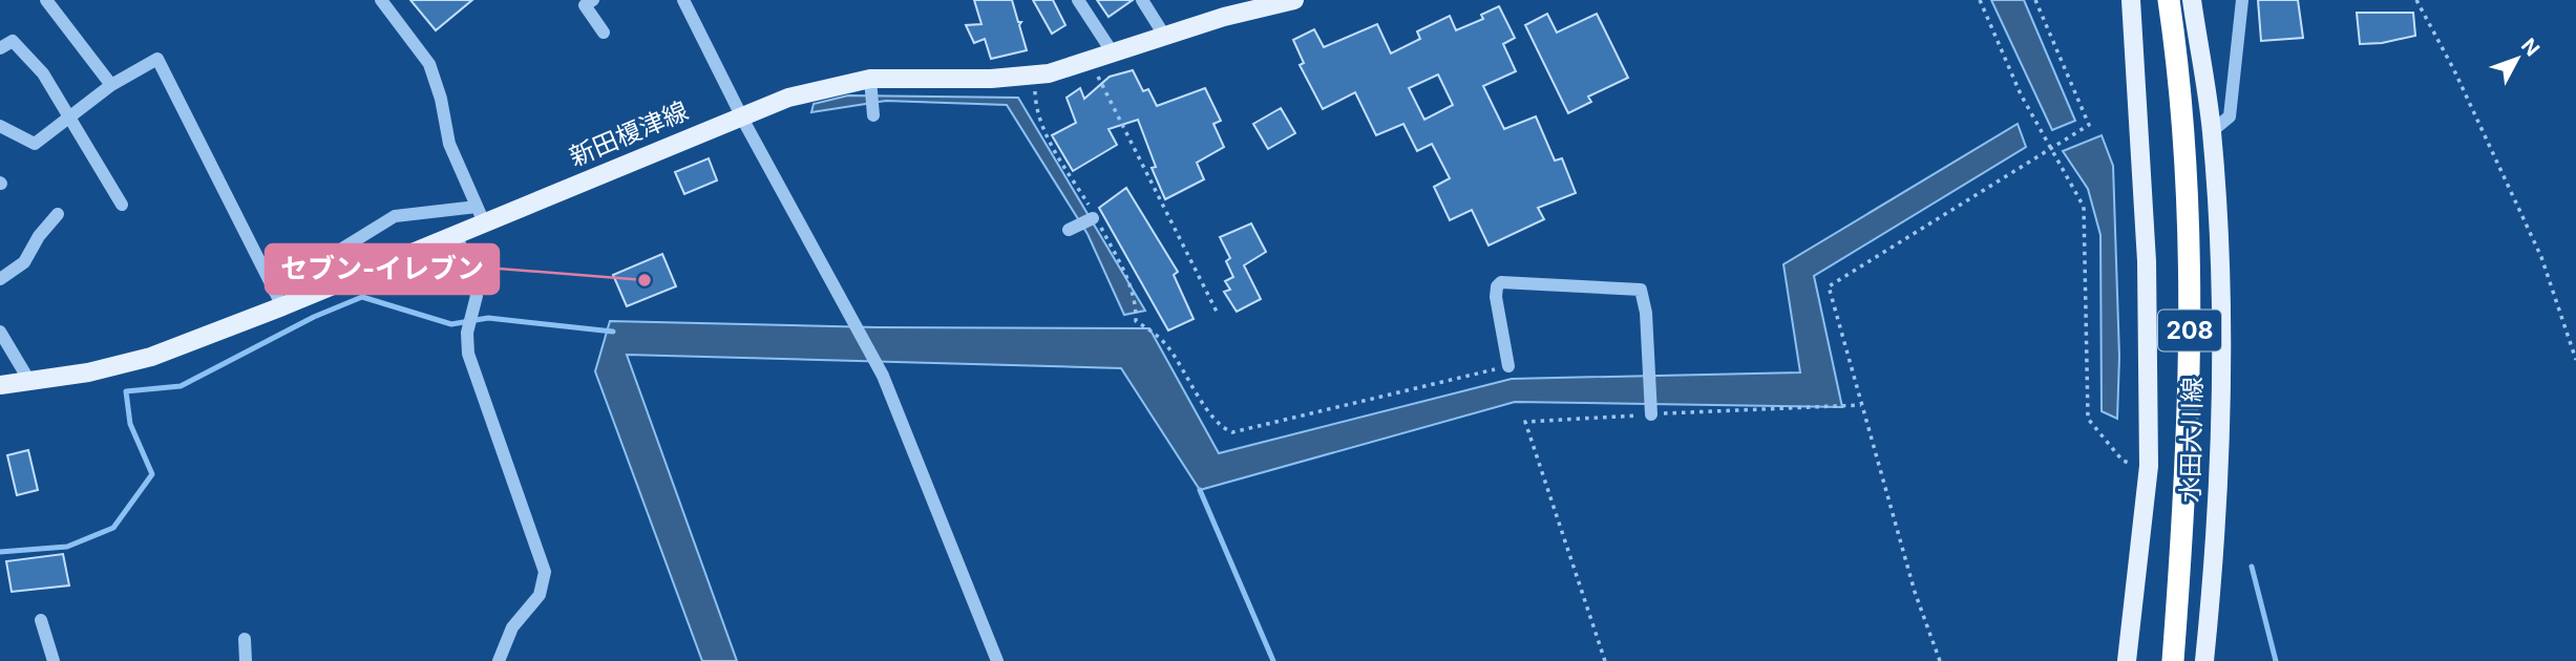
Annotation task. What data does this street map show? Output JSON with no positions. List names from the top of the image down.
{
  "streets": {
    "highway": ["208"],
    "main road": ["新田榎津線", "水田大川線"]
  },
  "places": ["セブン-イレブン"],
  "north": "top right"
}
